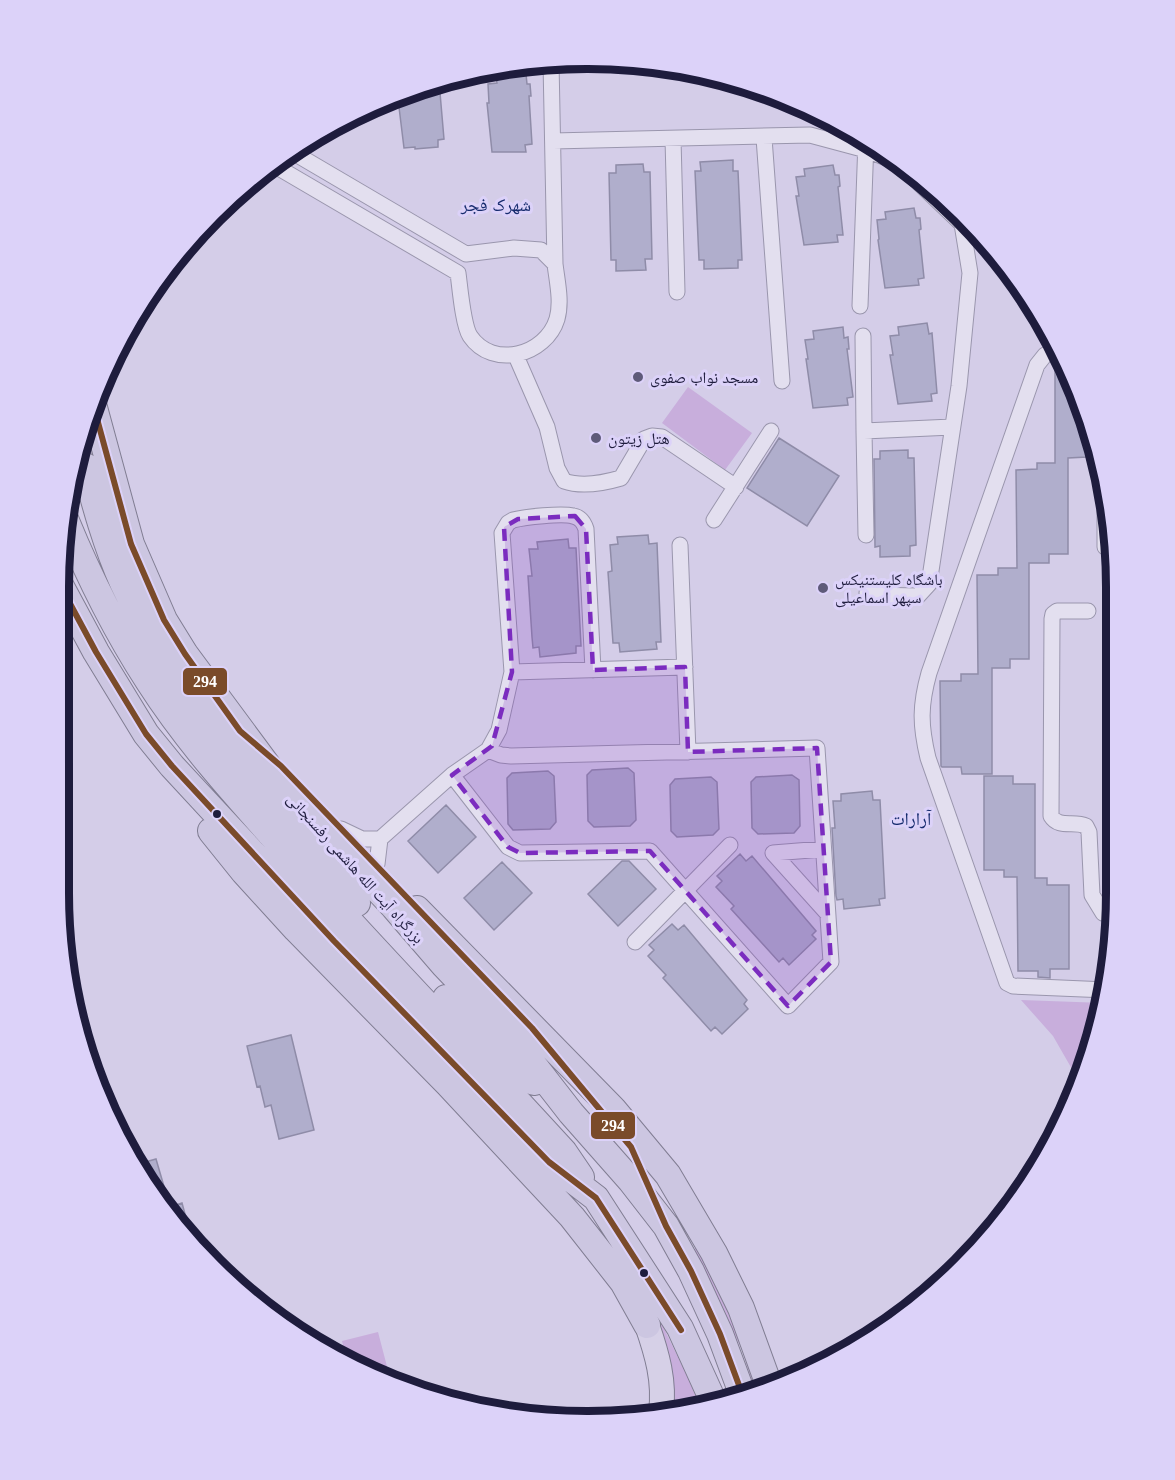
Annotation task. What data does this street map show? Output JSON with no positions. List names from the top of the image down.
{
  "streets": {
    "highway": ["بزرگراه آیت الله هاشمی رفسنجانی"]
  },
  "districts": ["شهرک فجر", "آرارات"],
  "places": ["مسجد نواب صفوی", "هتل زیتون", "باشگاه کلیستنیکس سپهر اسماعیلی"],
  "lines": ["transit line 294"]
}
